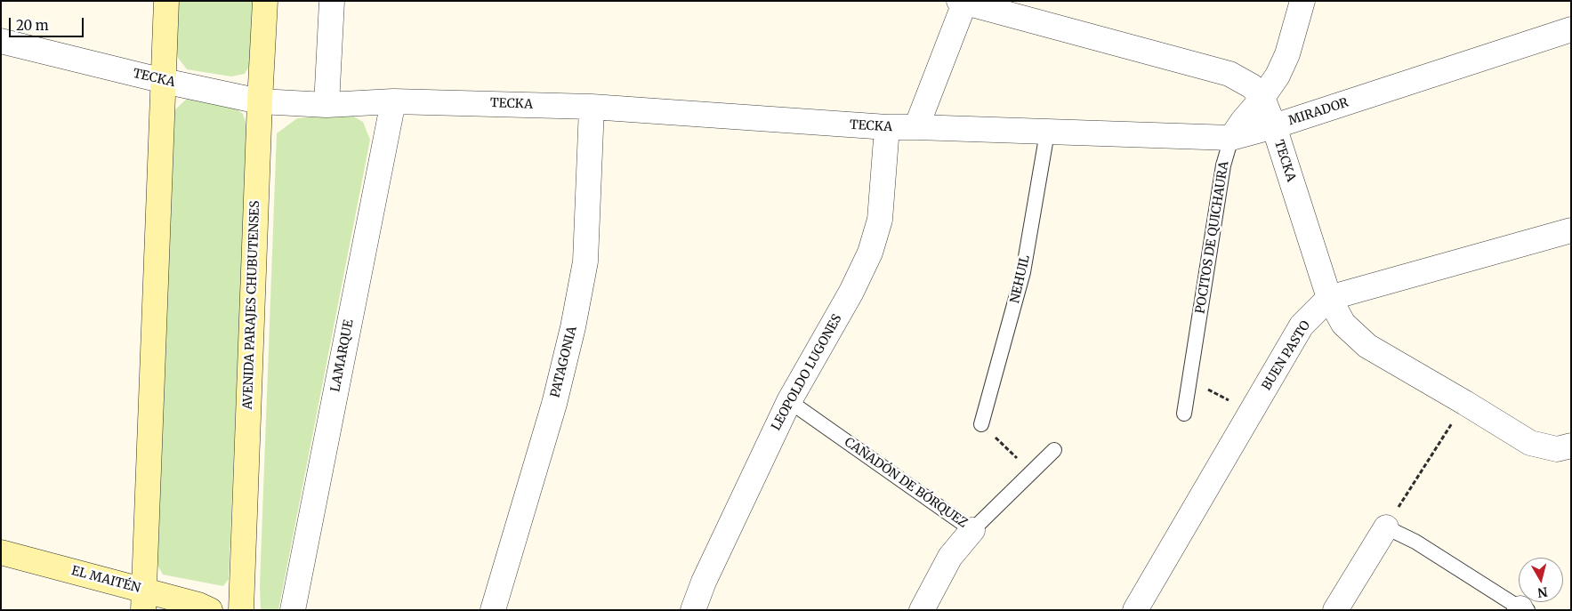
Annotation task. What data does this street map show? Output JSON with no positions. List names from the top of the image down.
{
  "streets": {
    "street": [
      "TECKA",
      "MIRADOR",
      "POCITOS DE QUICHAURA",
      "AVENIDA PARAJES CHUBUTENSES",
      "LAMARQUE",
      "BUEN PASTO",
      "PATAGONIA",
      "LEOPOLDO LUGONES",
      "EL MAITÉN"
    ],
    "lane": ["NEHUIL", "CAÑADÓN DE BÓRQUEZ"]
  },
  "crossings": [
    ["TECKA", "MIRADOR"],
    ["TECKA", "POCITOS DE QUICHAURA"],
    ["TECKA", "NEHUIL"],
    ["TECKA", "AVENIDA PARAJES CHUBUTENSES"],
    ["TECKA", "LAMARQUE"],
    ["TECKA", "BUEN PASTO"],
    ["TECKA", "PATAGONIA"],
    ["TECKA", "LEOPOLDO LUGONES"],
    ["MIRADOR", "POCITOS DE QUICHAURA"],
    ["LEOPOLDO LUGONES", "CAÑADÓN DE BÓRQUEZ"]
  ],
  "scale_bar": "20 m",
  "north": "bottom"
}
